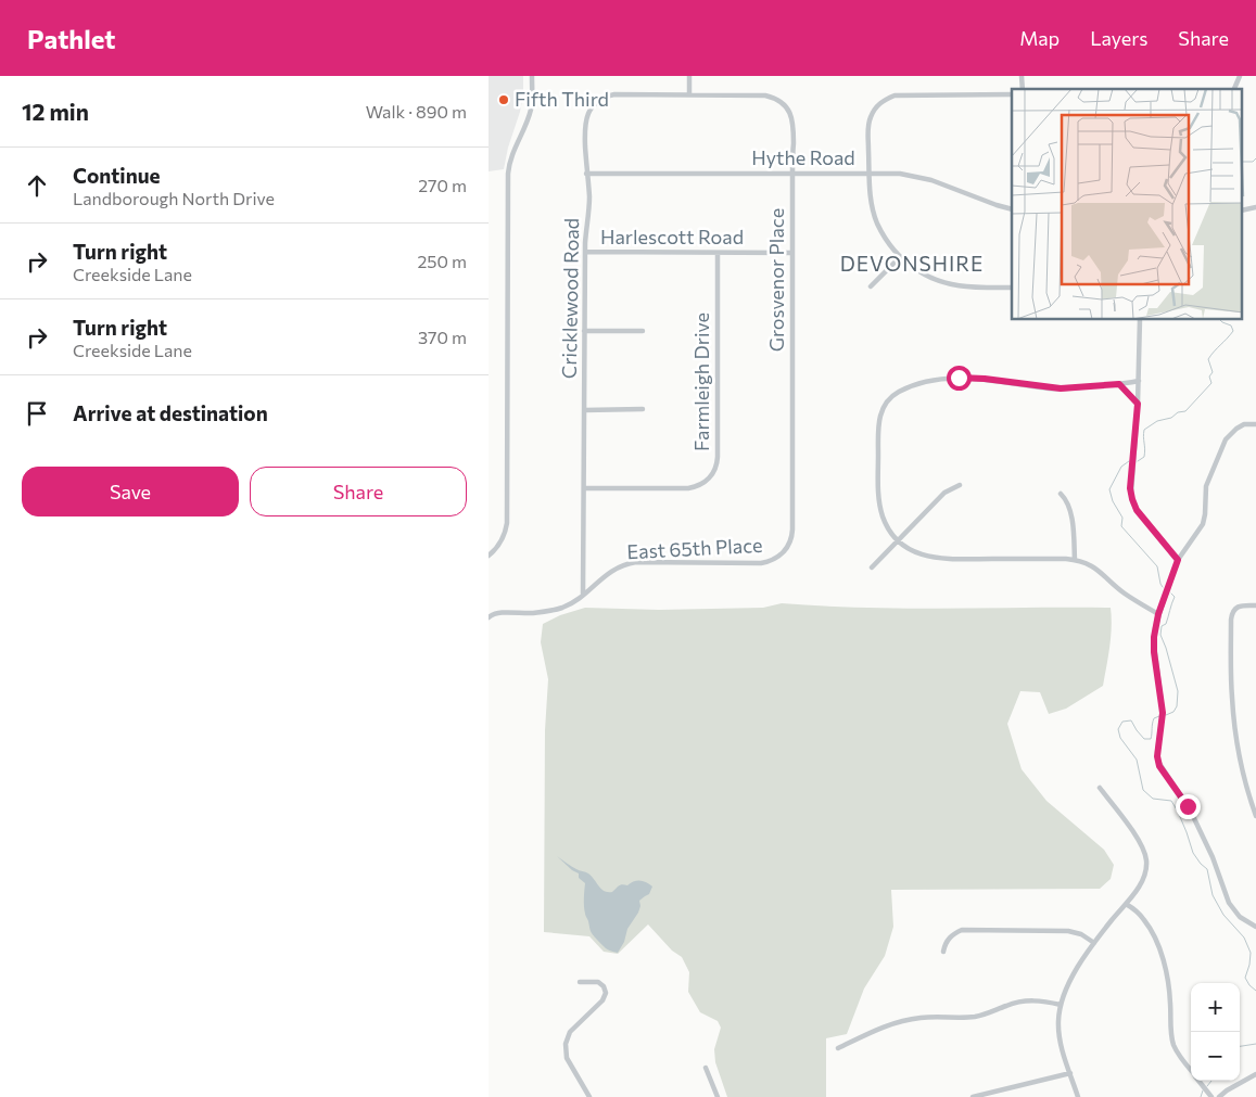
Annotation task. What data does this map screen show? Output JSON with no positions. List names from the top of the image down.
{
  "streets": {
    "street": [
      "Hythe Road",
      "Harlescott Road",
      "Grosvenor Place",
      "Cricklewood Road",
      "Farmleigh Drive",
      "East 65th Place"
    ]
  },
  "crossings": [
    ["Hythe Road", "Grosvenor Place"],
    ["Hythe Road", "Cricklewood Road"],
    ["Harlescott Road", "Grosvenor Place"],
    ["Harlescott Road", "Cricklewood Road"],
    ["Harlescott Road", "Farmleigh Drive"],
    ["Grosvenor Place", "Cricklewood Road"],
    ["Grosvenor Place", "East 65th Place"],
    ["Cricklewood Road", "Farmleigh Drive"],
    ["Cricklewood Road", "East 65th Place"]
  ],
  "districts": ["DEVONSHIRE"],
  "places": ["Fifth Third"],
  "page": {
    "header": "Pathlet",
    "nav": ["Map", "Layers", "Share"],
    "heading": ["12 min", "Walk · 890 m"],
    "list": [
      ["Continue", "Landborough North Drive", "270 m"],
      ["Turn right", "Creekside Lane", "250 m"],
      ["Turn right", "Creekside Lane", "370 m"],
      "Arrive at destination"
    ],
    "buttons": ["Save", "Share"],
    "map_buttons": ["+", "−"]
  }
}
